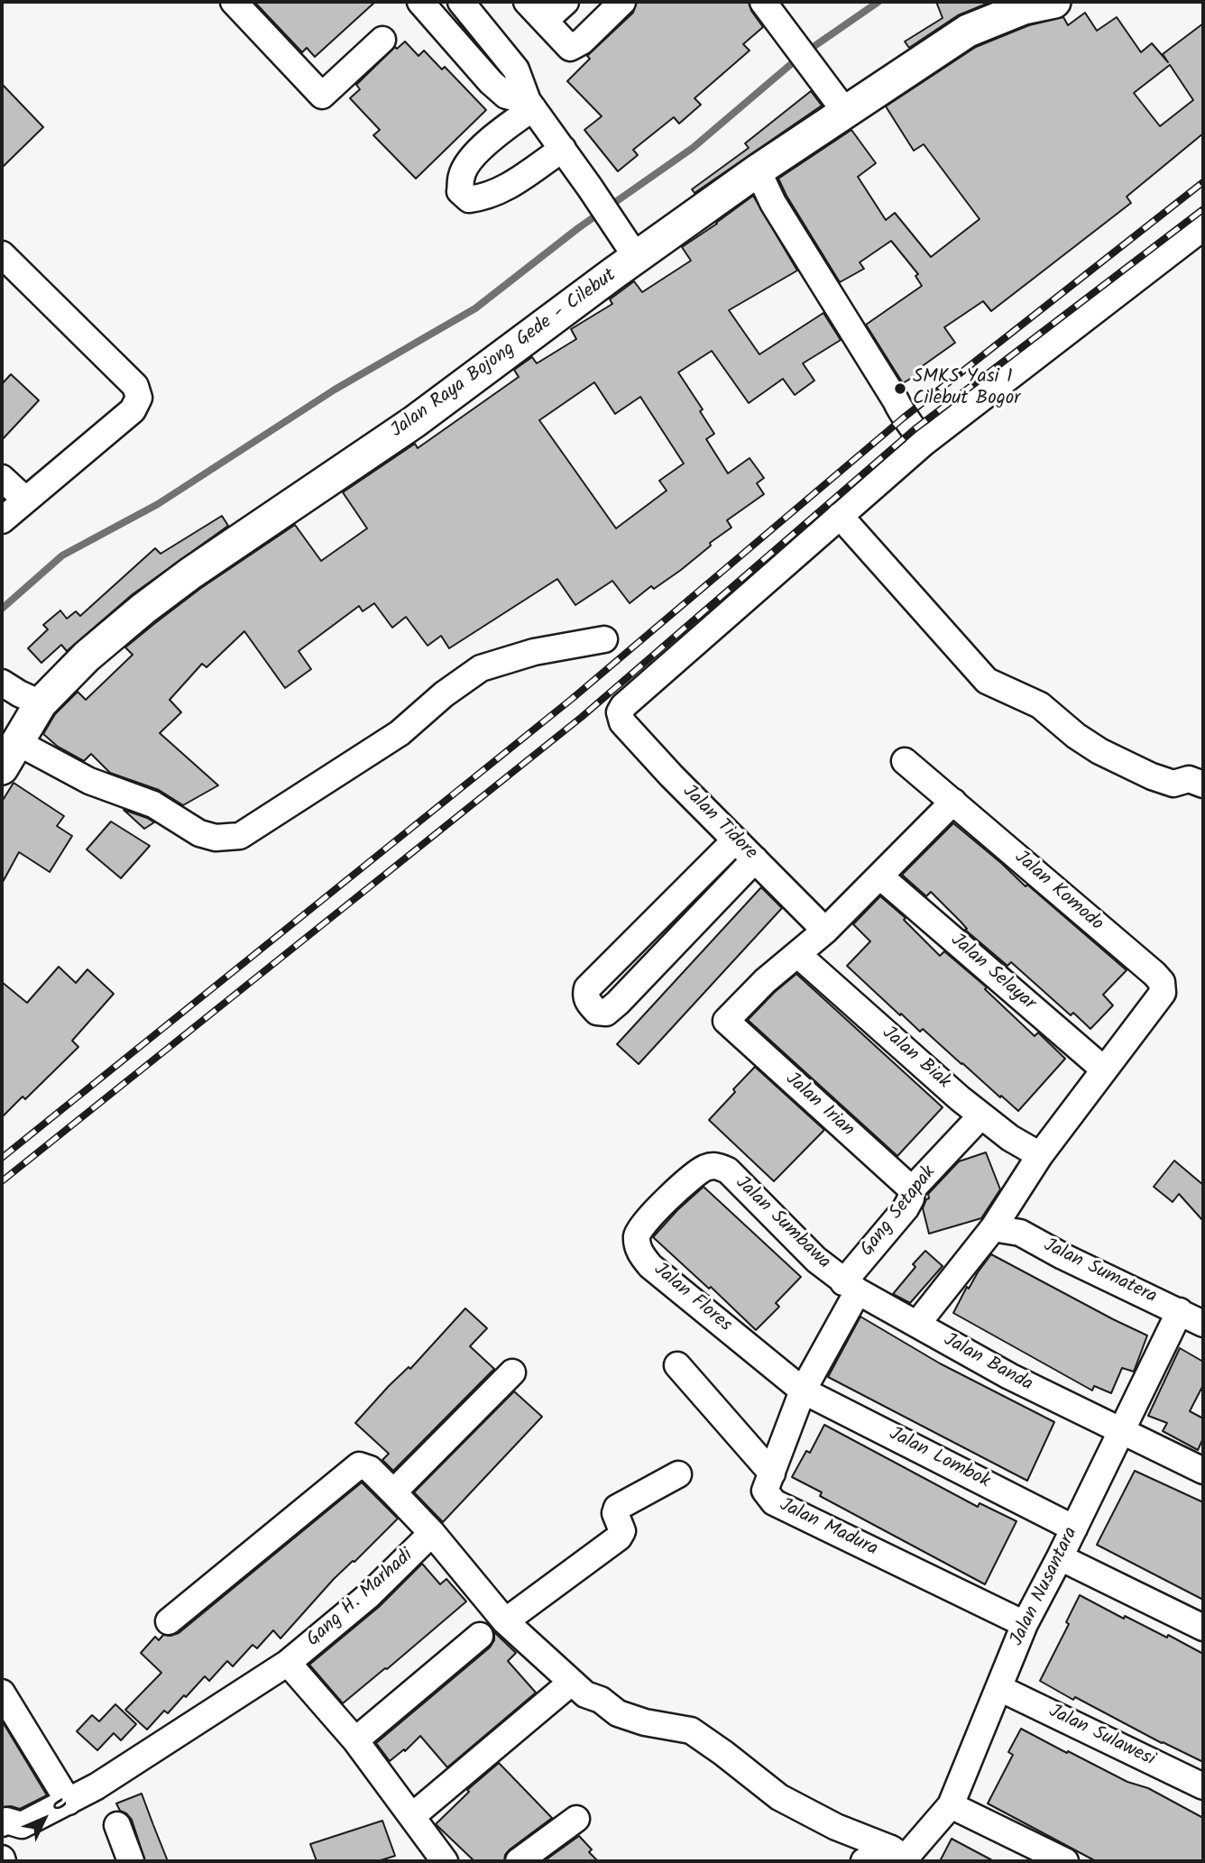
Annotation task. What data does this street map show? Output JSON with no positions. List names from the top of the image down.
{
  "streets": {
    "main road": ["Jalan Raya Bojong Gede - Cilebut"],
    "street": [
      "Jalan Tidore",
      "Jalan Komodo",
      "Jalan Selayar",
      "Jalan Biak",
      "Jalan Irian",
      "Gang Setapak",
      "Jalan Sumbawa",
      "Jalan Sumatera",
      "Jalan Flores",
      "Jalan Banda",
      "Jalan Lombok",
      "Jalan Madura",
      "Jalan Nusantara",
      "Gang H. Marhadi",
      "Jalan Sulawesi"
    ]
  },
  "crossings": [
    ["Jalan Komodo", "Jalan Selayar"],
    ["Jalan Biak", "Jalan Irian"],
    ["Jalan Biak", "Gang Setapak"],
    ["Jalan Irian", "Gang Setapak"],
    ["Gang Setapak", "Jalan Sumbawa"],
    ["Gang Setapak", "Jalan Banda"],
    ["Gang Setapak", "Jalan Madura"],
    ["Jalan Sumbawa", "Jalan Flores"],
    ["Jalan Sumbawa", "Jalan Banda"],
    ["Jalan Sumbawa", "Jalan Madura"],
    ["Jalan Sumatera", "Jalan Nusantara"],
    ["Jalan Flores", "Jalan Lombok"],
    ["Jalan Flores", "Jalan Madura"],
    ["Jalan Banda", "Jalan Madura"],
    ["Jalan Banda", "Jalan Nusantara"],
    ["Jalan Lombok", "Jalan Madura"],
    ["Jalan Lombok", "Jalan Nusantara"],
    ["Jalan Madura", "Jalan Nusantara"],
    ["Jalan Nusantara", "Jalan Sulawesi"]
  ],
  "places": ["SMKS Yasi 1 Cilebut Bogor"],
  "north": "top right"
}
